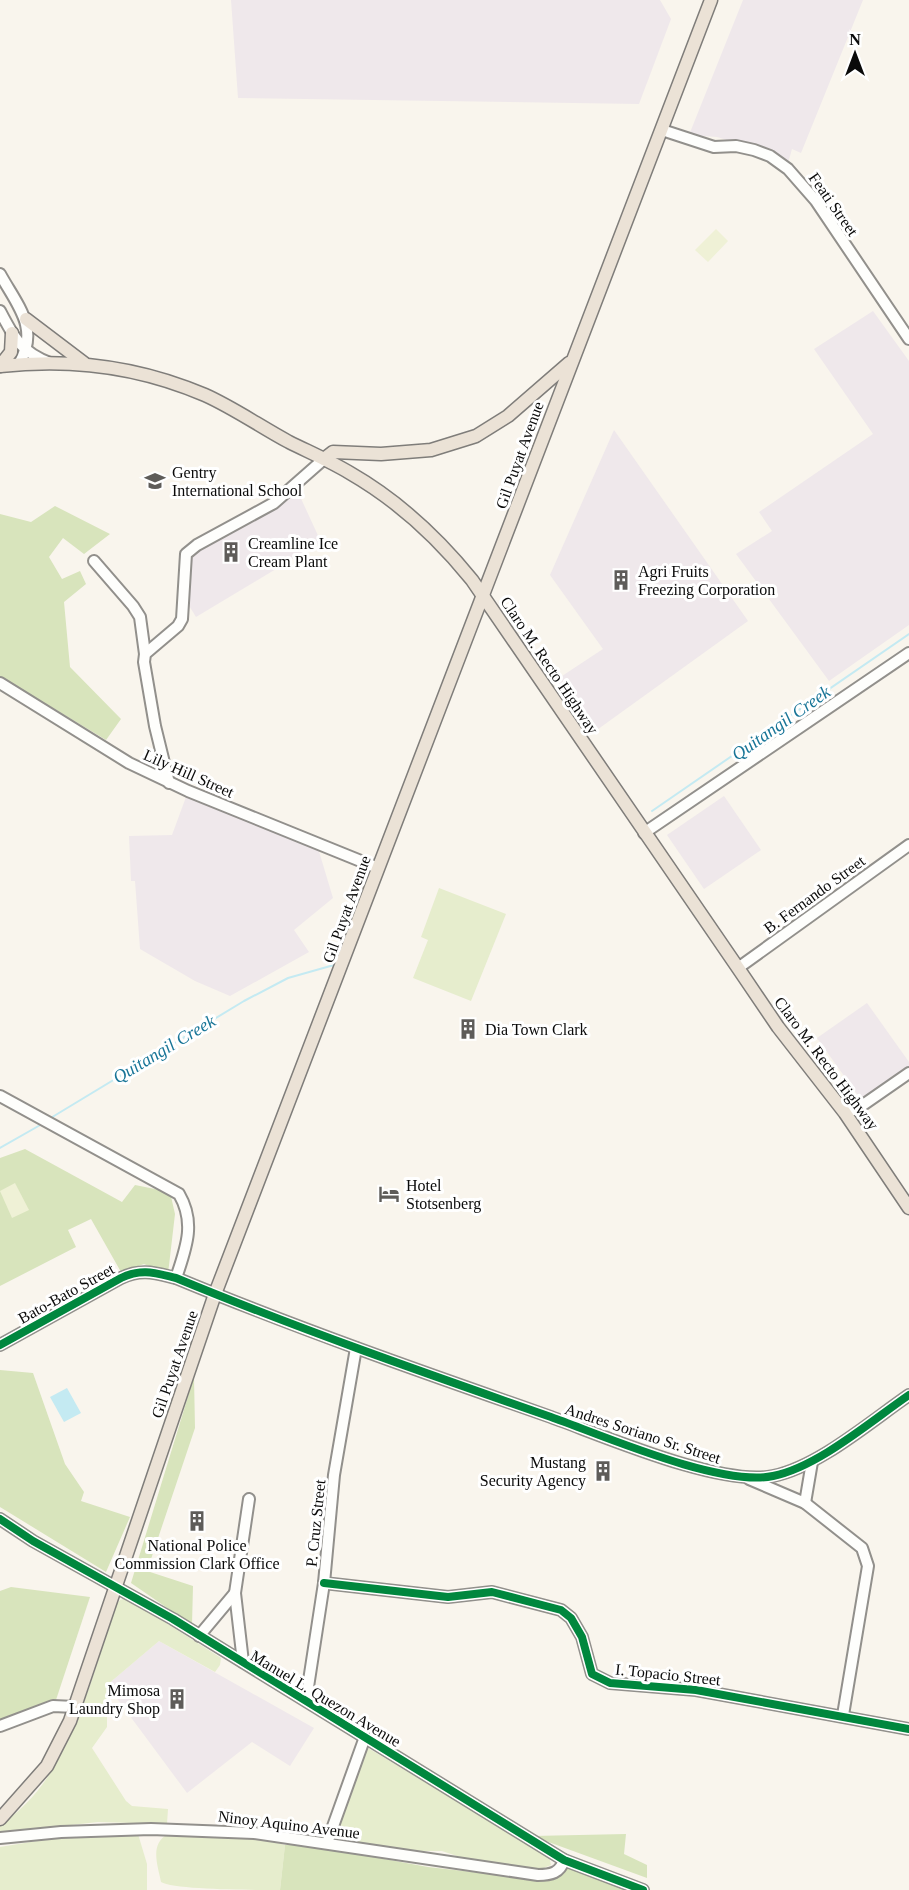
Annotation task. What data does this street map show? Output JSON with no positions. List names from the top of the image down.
{
  "streets": {
    "main road": ["Gil Puyat Avenue", "Claro M. Recto Highway"],
    "street": [
      "Feati Street",
      "Lily Hill Street",
      "B. Fernando Street",
      "Bato-Bato Street",
      "Andres Soriano Sr. Street",
      "P. Cruz Street",
      "I. Topacio Street",
      "Manuel L. Quezon Avenue",
      "Ninoy Aquino Avenue"
    ]
  },
  "crossings": [
    ["Feati Street", "Gil Puyat Avenue"],
    ["Gil Puyat Avenue", "Claro M. Recto Highway"],
    ["Gil Puyat Avenue", "Lily Hill Street"],
    ["Gil Puyat Avenue", "Bato-Bato Street"],
    ["Gil Puyat Avenue", "Andres Soriano Sr. Street"],
    ["Gil Puyat Avenue", "Manuel L. Quezon Avenue"],
    ["Claro M. Recto Highway", "B. Fernando Street"],
    ["Bato-Bato Street", "Andres Soriano Sr. Street"],
    ["Andres Soriano Sr. Street", "P. Cruz Street"],
    ["P. Cruz Street", "I. Topacio Street"],
    ["P. Cruz Street", "Manuel L. Quezon Avenue"],
    ["Manuel L. Quezon Avenue", "Ninoy Aquino Avenue"]
  ],
  "water": ["Quitangil Creek"],
  "places": {
    "school or university": ["Gentry International School"],
    "building": [
      "Creamline Ice Cream Plant",
      "Agri Fruits Freezing Corporation",
      "Dia Town Clark",
      "Mustang Security Agency",
      "National Police Commission Clark Office",
      "Mimosa Laundry Shop"
    ],
    "hotel": ["Hotel Stotsenberg"]
  },
  "north": "top"
}
